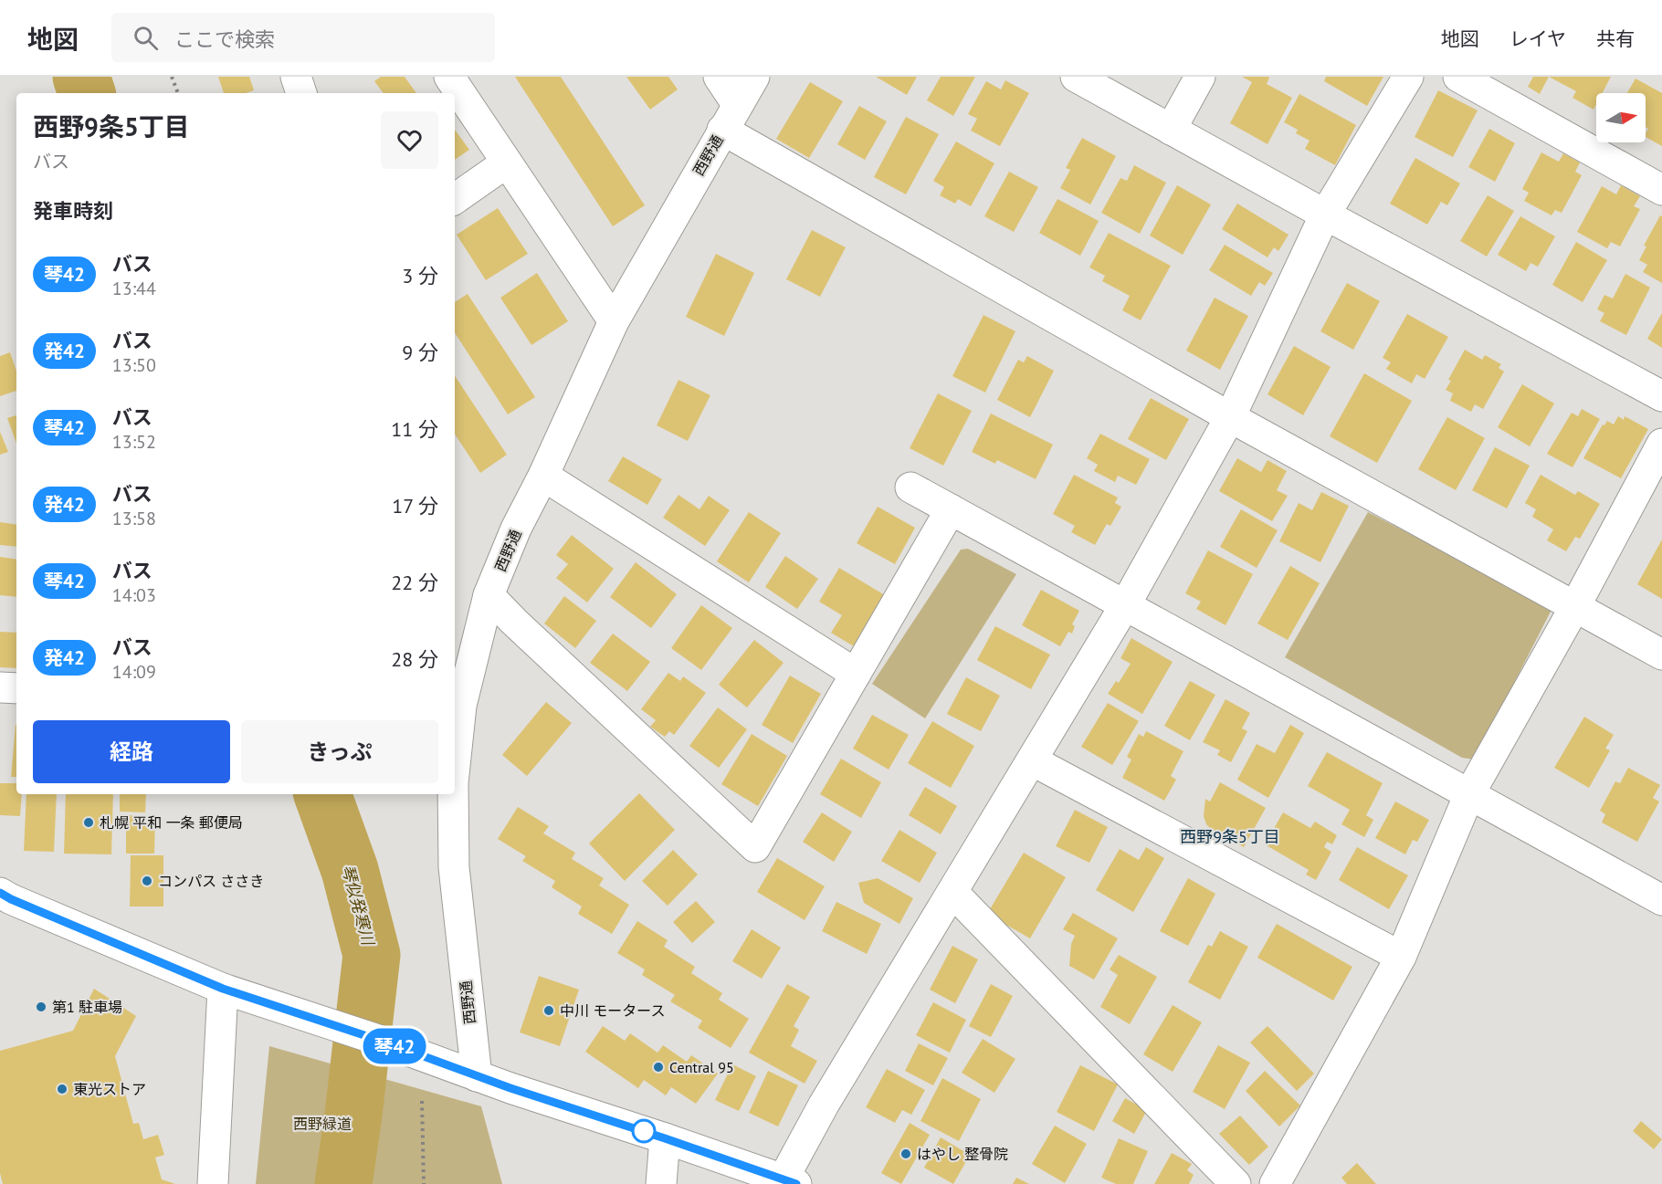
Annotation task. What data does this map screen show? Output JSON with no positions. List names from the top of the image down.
{
  "streets": {
    "street": ["西野通"]
  },
  "districts": ["西野9条5丁目"],
  "water": ["琴似発寒川"],
  "parks": ["西野緑道"],
  "places": [
    "札幌 平和 一条 郵便局",
    "コンパス ささき",
    "第1 駐車場",
    "中川 モータース",
    "Central 95",
    "東光ストア",
    "はやし 整骨院"
  ],
  "lines": ["bus line 琴42"],
  "north": "right",
  "page": {
    "header": "地図",
    "search": "ここで検索",
    "nav": ["地図", "レイヤ", "共有"],
    "on_map": "琴42",
    "heading": [
      ["西野9条5丁目", "バス"],
      "発車時刻"
    ],
    "list": [
      {
        "mark": "琴42",
        "name": "バス",
        "note": "13:44",
        "value": "3 分"
      },
      {
        "mark": "発42",
        "name": "バス",
        "note": "13:50",
        "value": "9 分"
      },
      {
        "mark": "琴42",
        "name": "バス",
        "note": "13:52",
        "value": "11 分"
      },
      {
        "mark": "発42",
        "name": "バス",
        "note": "13:58",
        "value": "17 分"
      },
      {
        "mark": "琴42",
        "name": "バス",
        "note": "14:03",
        "value": "22 分"
      },
      {
        "mark": "発42",
        "name": "バス",
        "note": "14:09",
        "value": "28 分"
      }
    ],
    "buttons": ["経路", "きっぷ"]
  }
}
